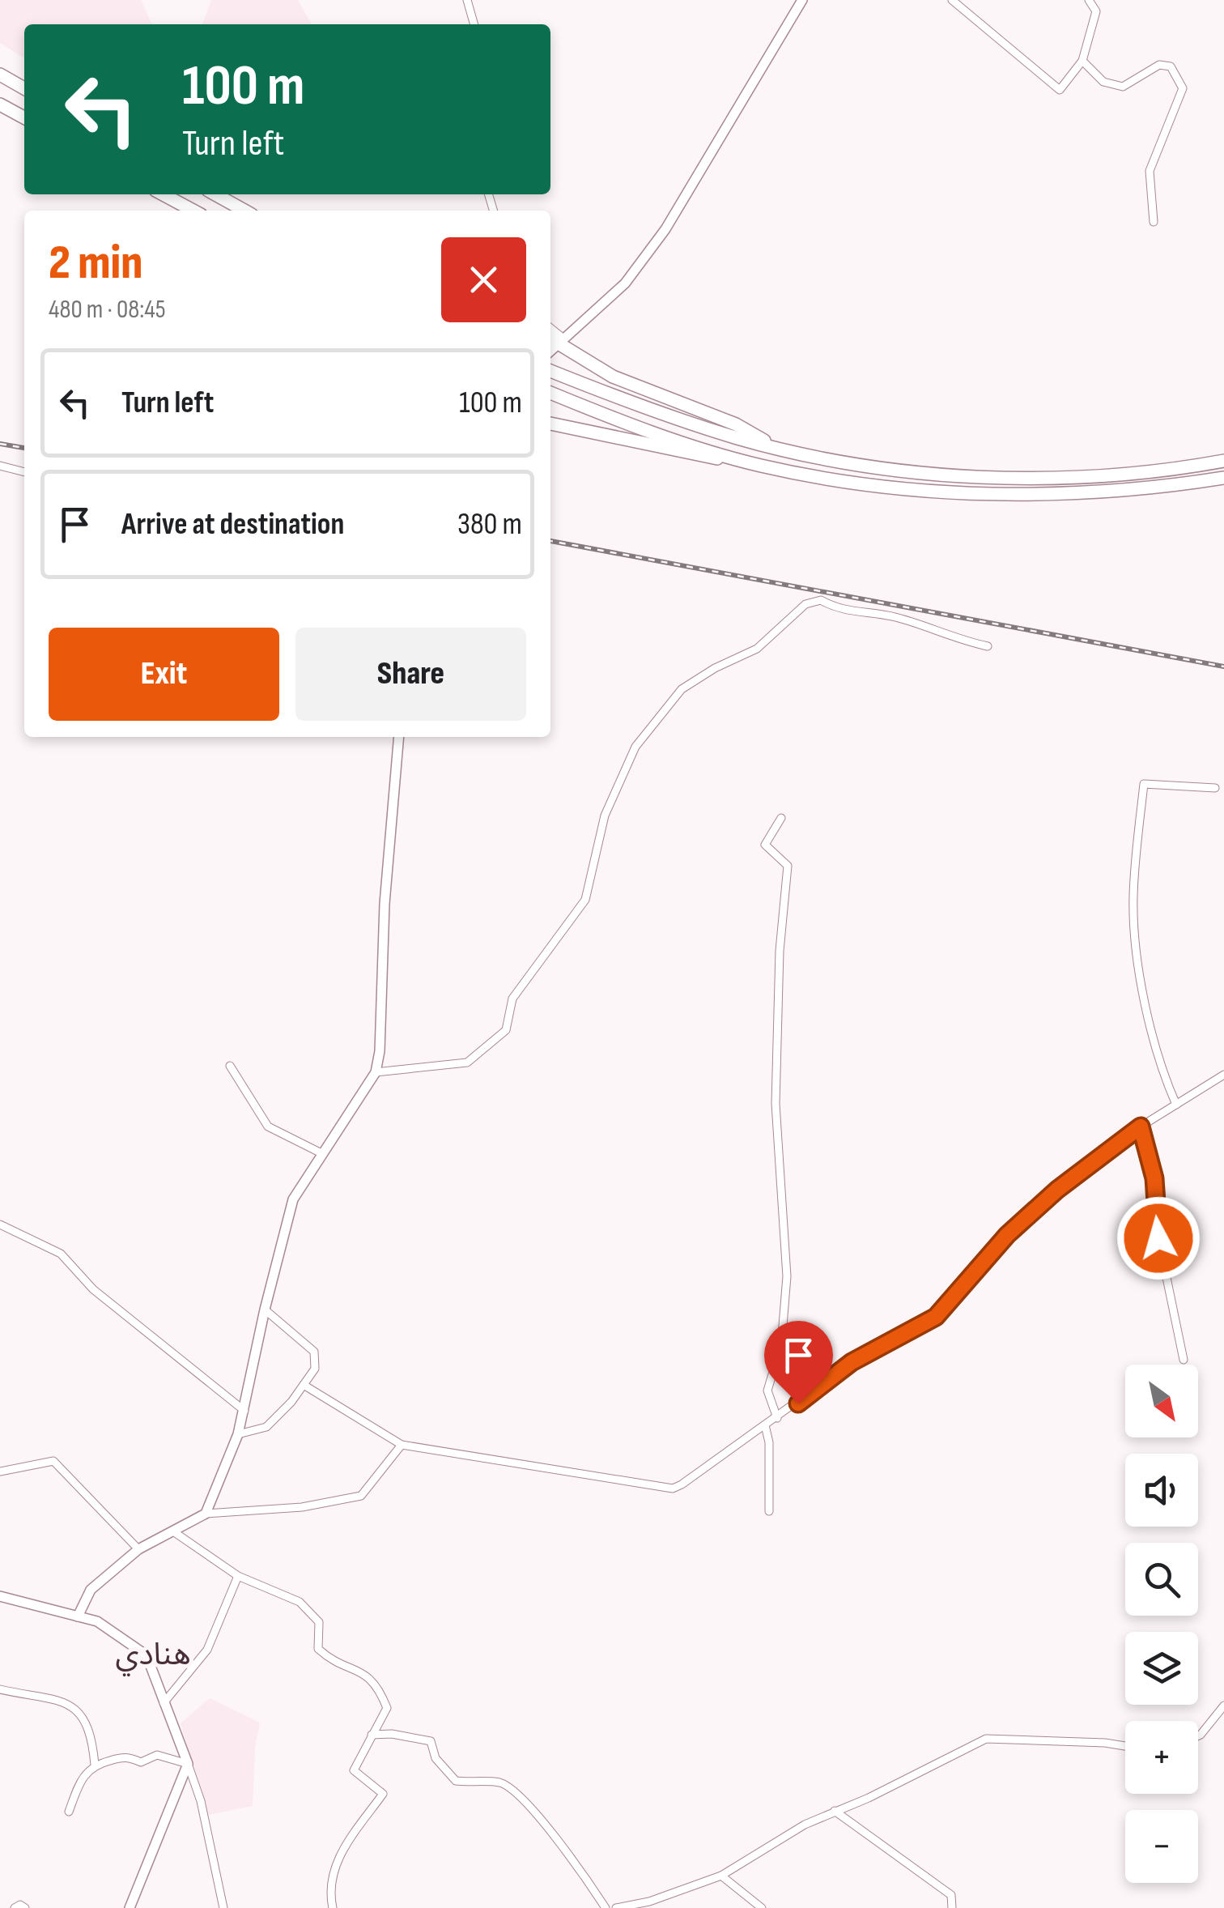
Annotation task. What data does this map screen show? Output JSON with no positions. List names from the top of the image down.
{
  "districts": ["هنادي"],
  "north": "bottom right",
  "page": {
    "turn": ["100 m", "Turn left"],
    "heading": ["2 min", "480 m · 08:45"],
    "list": [
      {
        "name": "Turn left",
        "value": "100 m"
      },
      {
        "name": "Arrive at destination",
        "value": "380 m"
      }
    ],
    "buttons": ["Exit", "Share"],
    "map_buttons": ["+", "−"]
  }
}
